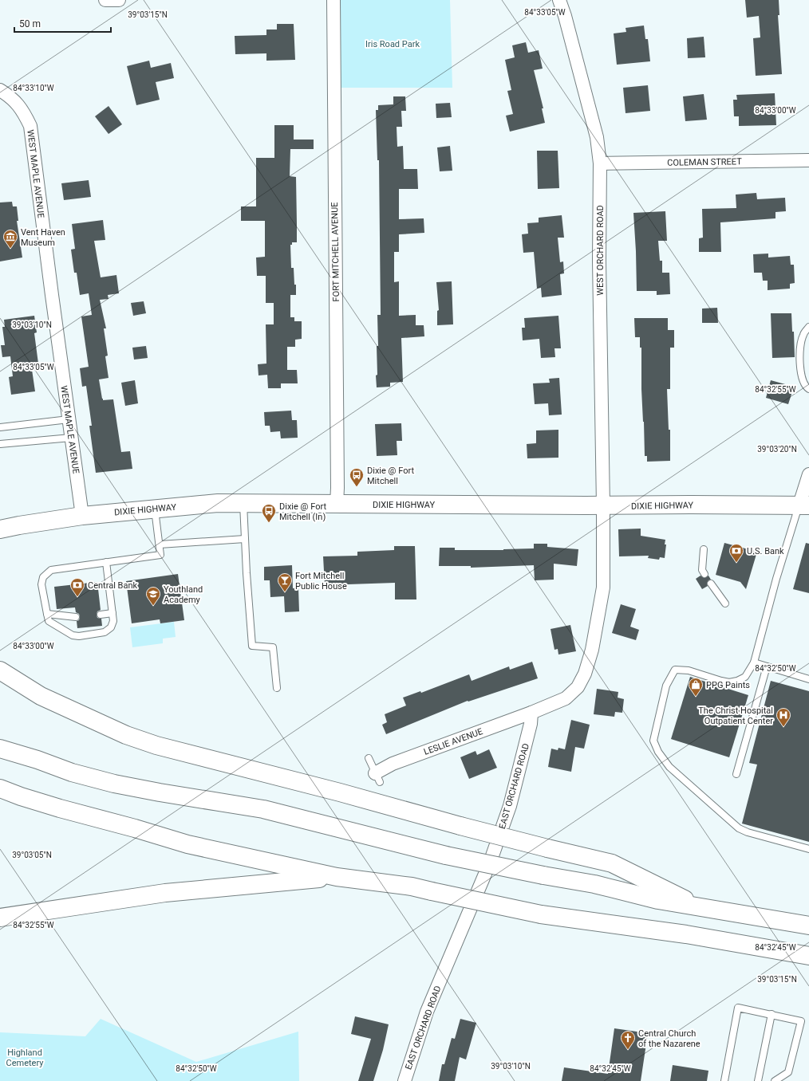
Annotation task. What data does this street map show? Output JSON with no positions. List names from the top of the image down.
{
  "streets": {
    "main road": ["DIXIE HIGHWAY"],
    "street": [
      "COLEMAN STREET",
      "WEST MAPLE AVENUE",
      "WEST ORCHARD ROAD",
      "FORT MITCHELL AVENUE",
      "LESLIE AVENUE",
      "EAST ORCHARD ROAD"
    ]
  },
  "crossings": [
    ["COLEMAN STREET", "WEST ORCHARD ROAD"],
    ["WEST MAPLE AVENUE", "DIXIE HIGHWAY"],
    ["WEST ORCHARD ROAD", "DIXIE HIGHWAY"],
    ["FORT MITCHELL AVENUE", "DIXIE HIGHWAY"],
    ["LESLIE AVENUE", "EAST ORCHARD ROAD"]
  ],
  "parks": ["Iris Road Park", "Highland Cemetery"],
  "places": {
    "museum": ["Vent Haven Museum"],
    "bus stop": ["Dixie @ Fort Mitchell", "Dixie @ Fort Mitchell (In)"],
    "bank": ["U.S. Bank", "Central Bank"],
    "bar": ["Fort Mitchell Public House"],
    "school or university": ["Youthland Academy"],
    "shop": ["PPG Paints"],
    "hospital": ["The Christ Hospital Outpatient Center"],
    "church": ["Central Church of the Nazarene"]
  },
  "scale_bar": "50 m",
  "coordinates": [
    "84°33'05\"W",
    "39°03'15\"N",
    "84°33'10\"W",
    "84°33'00\"W",
    "39°03'10\"N",
    "84°32'55\"W",
    "39°03'20\"N",
    "84°32'50\"W",
    "39°03'05\"N",
    "84°32'45\"W"
  ]
}
